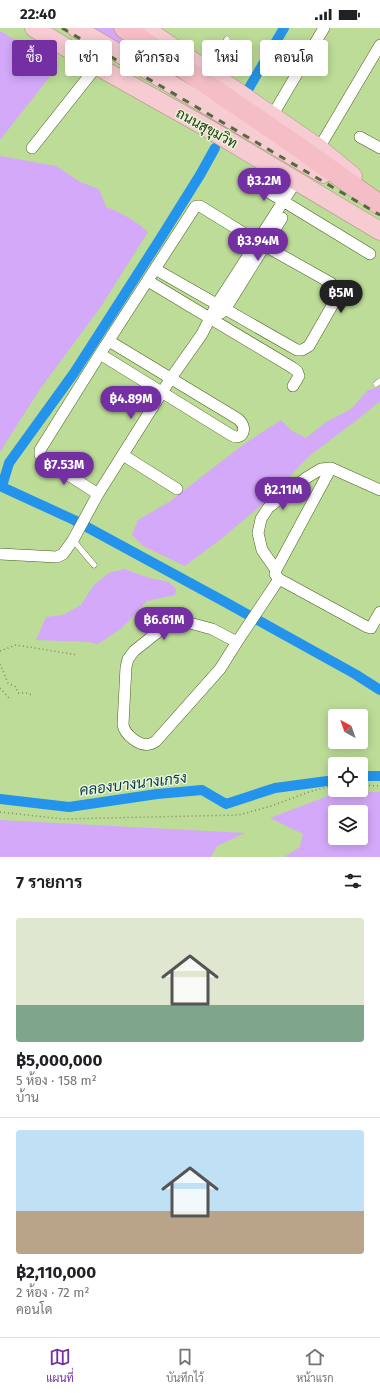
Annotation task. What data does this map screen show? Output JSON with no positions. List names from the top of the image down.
{
  "streets": {
    "highway": ["ถนนสุขุมวิท"]
  },
  "water": ["คลองบางนางเกรง"],
  "north": "top left",
  "page": {
    "status": "22:40",
    "chip": [
      "ซื้อ",
      "เช่า",
      "ตัวกรอง",
      "ใหม่",
      "คอนโด"
    ],
    "price": [
      "฿3.2M",
      "฿3.94M",
      "฿5M",
      "฿4.89M",
      "฿7.53M",
      "฿2.11M",
      "฿6.61M"
    ],
    "heading": "7 รายการ",
    "list": [
      {
        "name": "฿5,000,000",
        "note": "5 ห้อง · 158 m² · บ้าน"
      },
      {
        "name": "฿2,110,000",
        "note": "2 ห้อง · 72 m² · คอนโด"
      }
    ],
    "tabs": ["แผนที่", "บันทึกไว้", "หน้าแรก"]
  }
}
